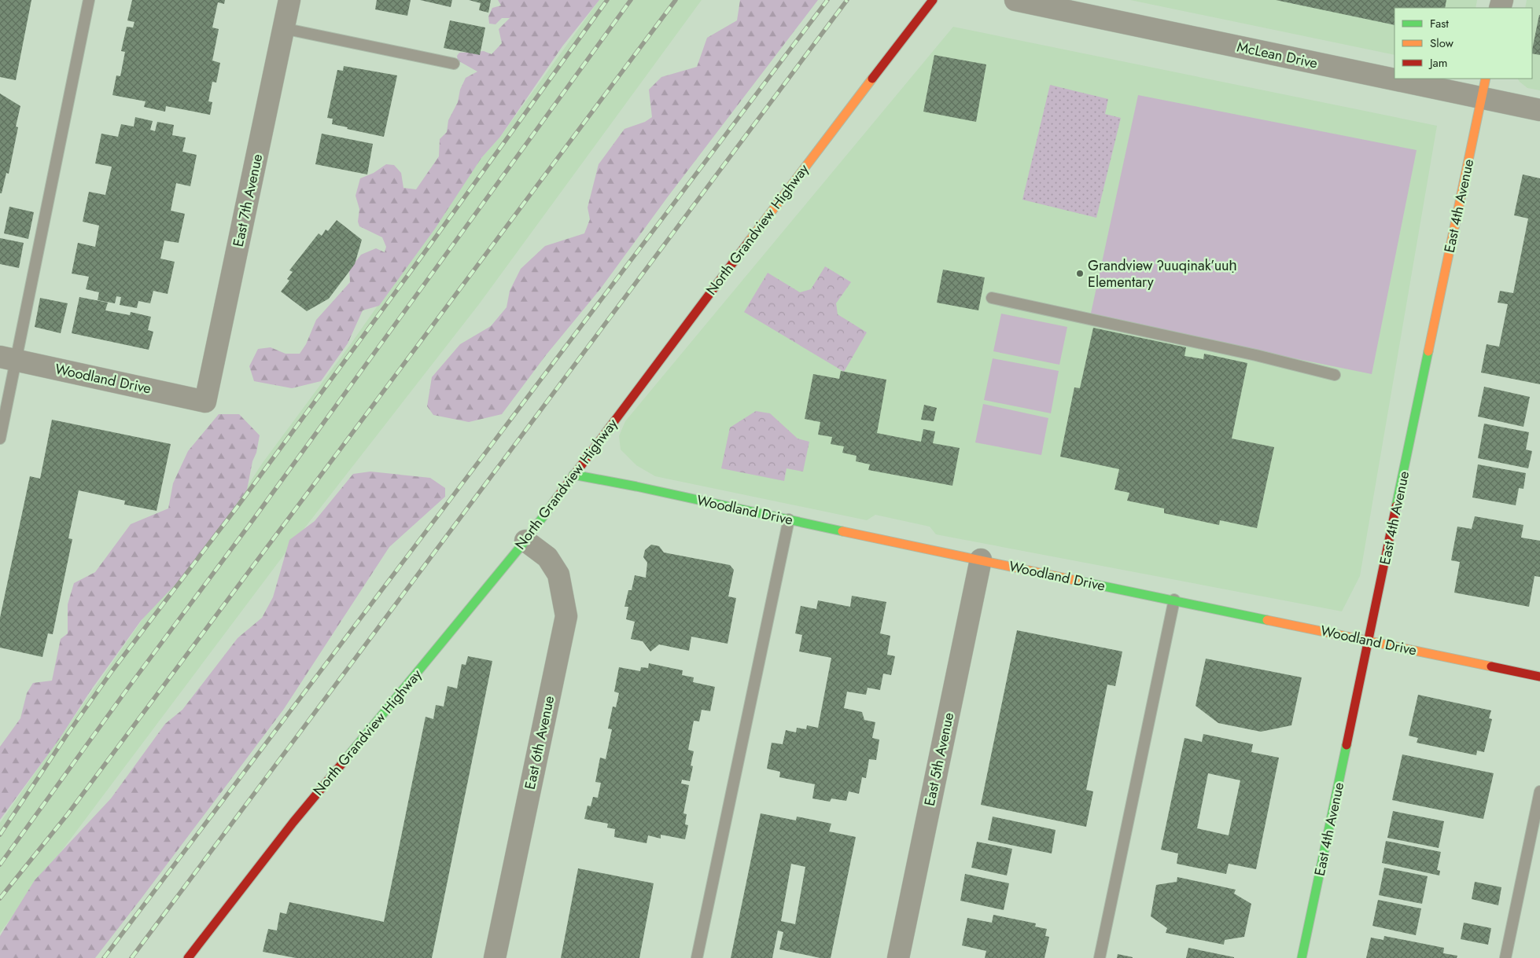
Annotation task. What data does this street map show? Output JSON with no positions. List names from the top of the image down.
{
  "streets": {
    "street": [
      "McLean Drive",
      "East 7th Avenue",
      "East 4th Avenue",
      "North Grandview Highway",
      "Woodland Drive",
      "East 6th Avenue",
      "East 5th Avenue"
    ]
  },
  "crossings": [
    ["McLean Drive", "East 4th Avenue"],
    ["East 7th Avenue", "Woodland Drive"],
    ["East 4th Avenue", "Woodland Drive"],
    ["North Grandview Highway", "Woodland Drive"],
    ["North Grandview Highway", "East 6th Avenue"],
    ["Woodland Drive", "East 5th Avenue"]
  ],
  "places": ["Grandview ʔuuqinak’uuḥ Elementary"],
  "legend": ["Fast", "Slow", "Jam"]
}
